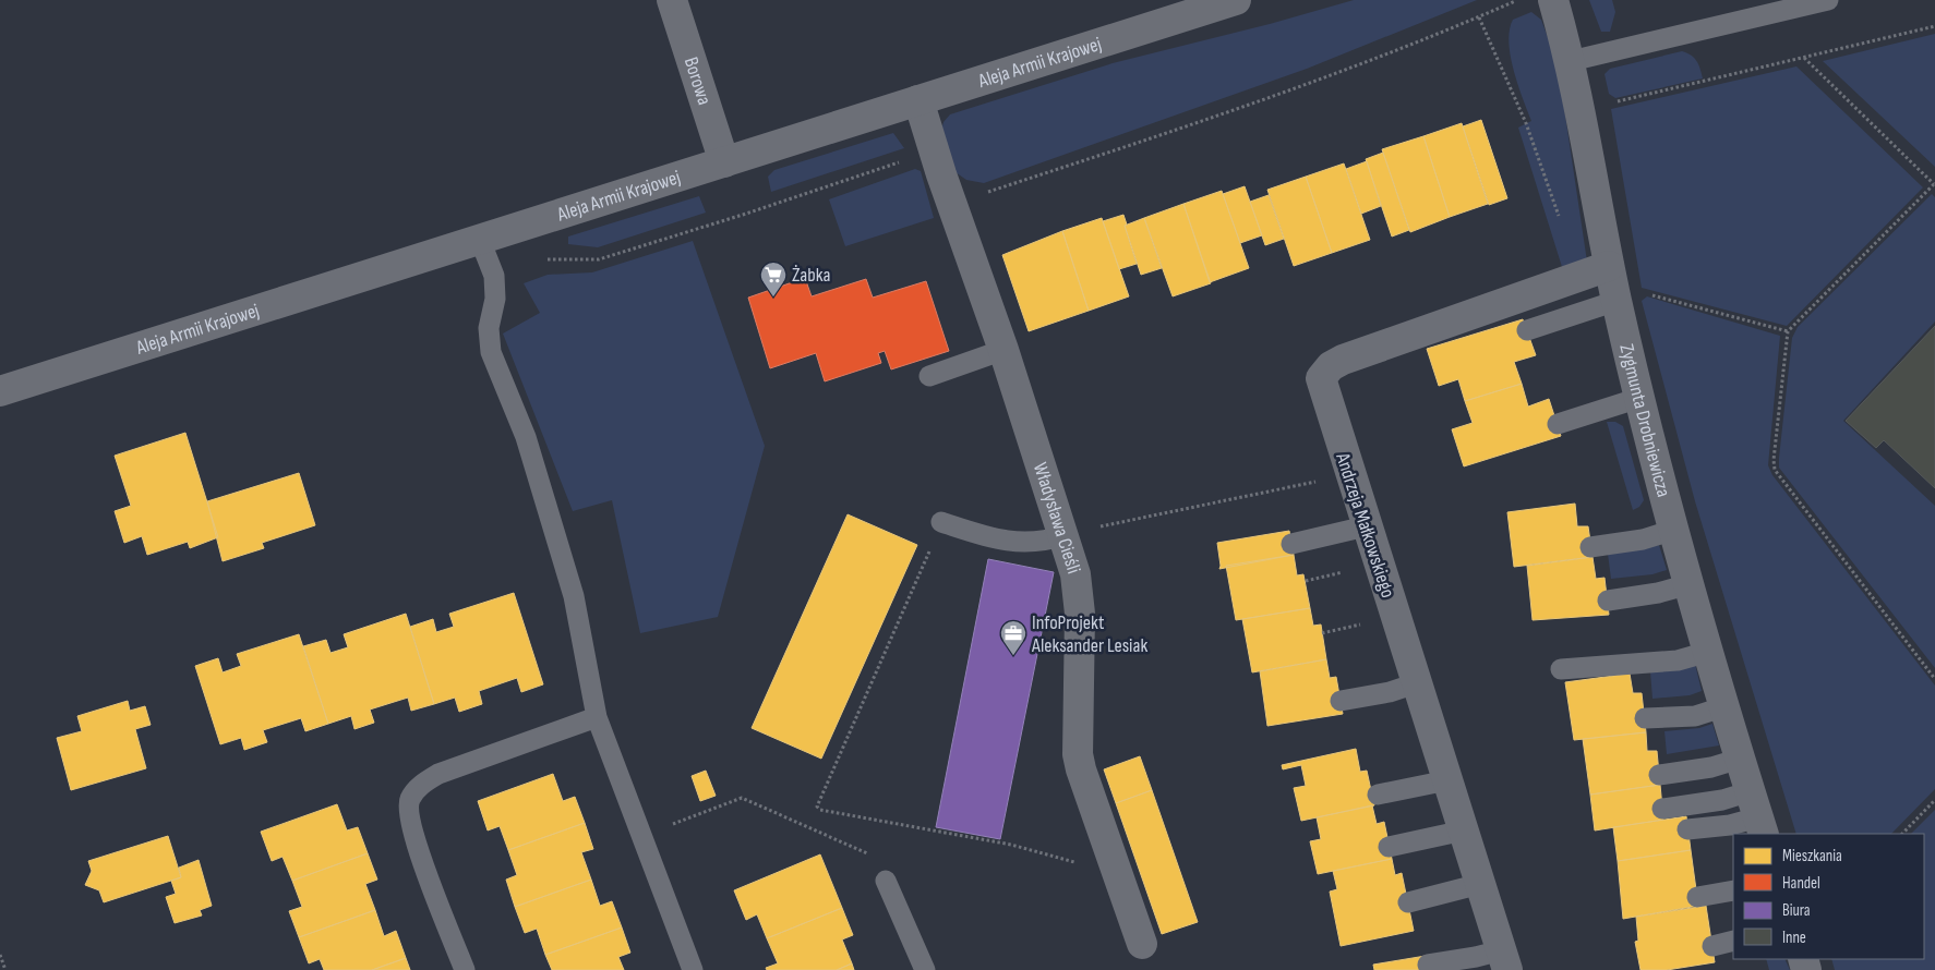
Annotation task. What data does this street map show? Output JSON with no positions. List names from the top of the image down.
{
  "streets": {
    "street": [
      "Aleja Armii Krajowej",
      "Borowa",
      "Zygmunta Drobniewicza",
      "Władysława Cieśli",
      "Andrzeja Małkowskiego"
    ]
  },
  "crossings": [
    ["Aleja Armii Krajowej", "Borowa"],
    ["Aleja Armii Krajowej", "Władysława Cieśli"],
    ["Zygmunta Drobniewicza", "Andrzeja Małkowskiego"]
  ],
  "places": {
    "supermarket": ["Żabka"],
    "office": ["InfoProjekt Aleksander Lesiak"]
  },
  "legend": [
    "Mieszkania",
    "Handel",
    "Biura",
    "Inne"
  ]
}
